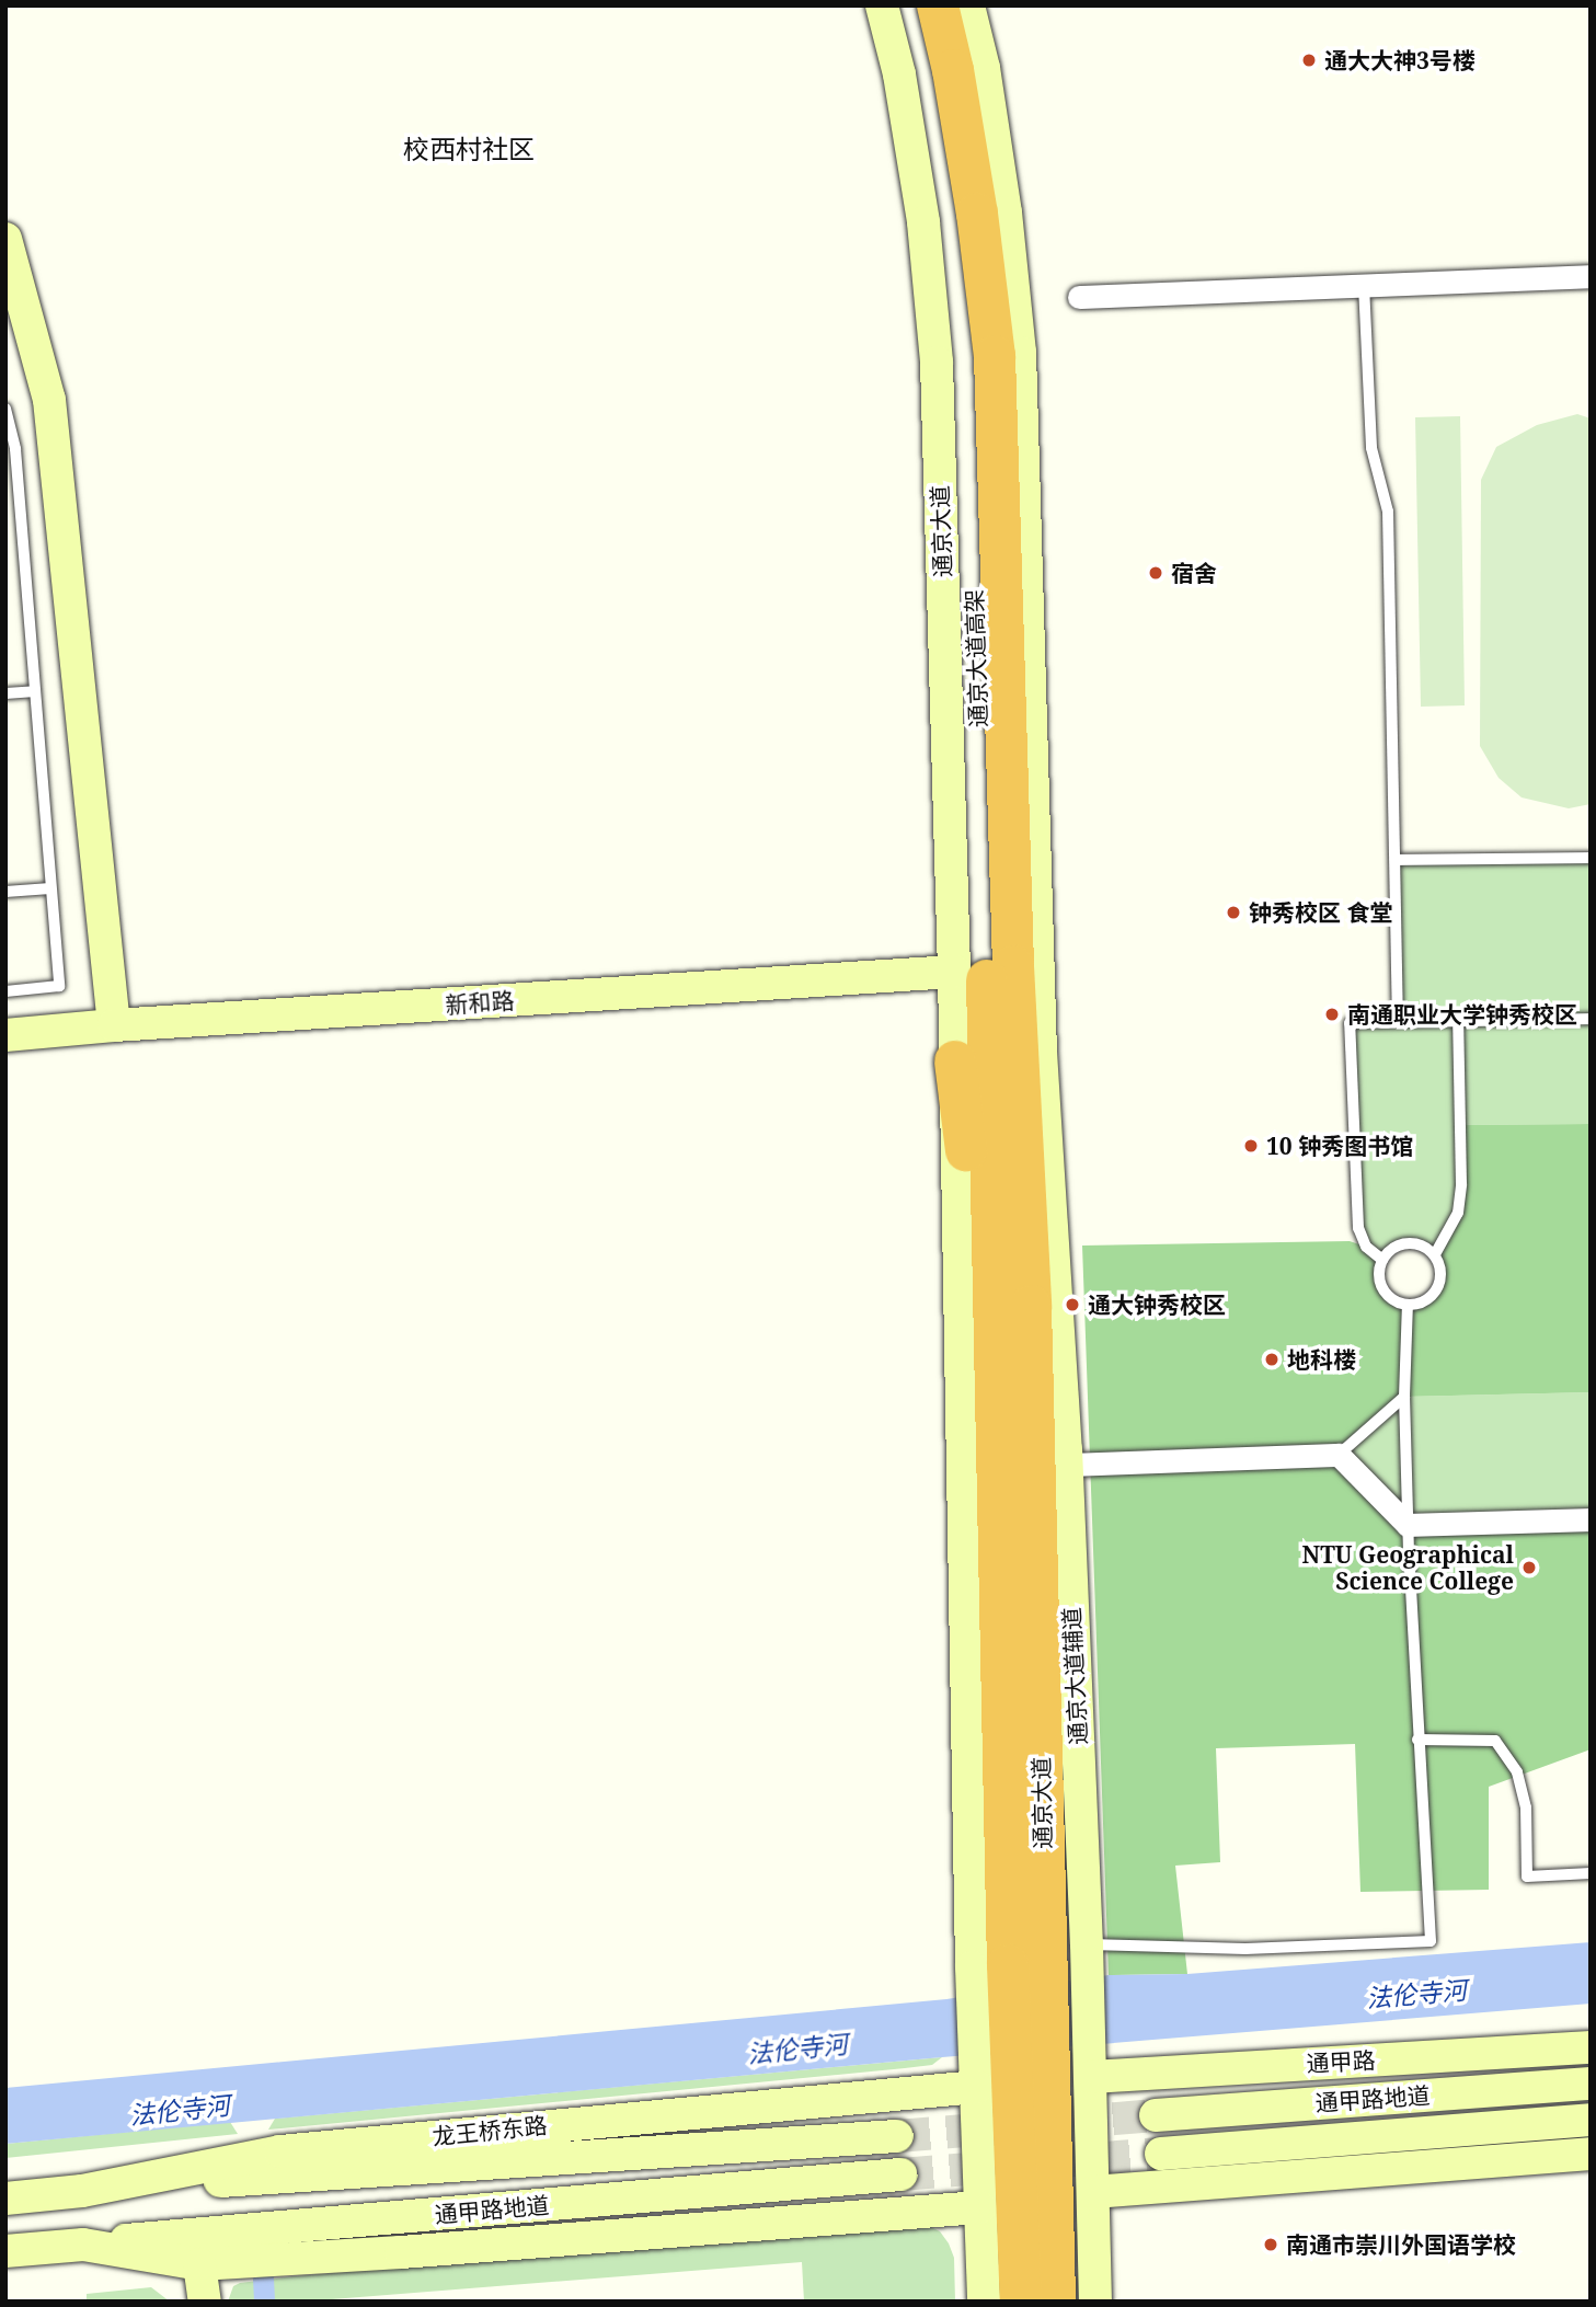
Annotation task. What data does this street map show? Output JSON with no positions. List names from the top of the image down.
{
  "streets": {
    "highway": ["通京大道", "通京大道高架"],
    "main road": [
      "新和路",
      "通京大道辅道",
      "通甲路",
      "通甲路地道",
      "龙王桥东路"
    ]
  },
  "crossings": [
    ["通京大道", "通京大道高架"],
    ["通京大道", "新和路"],
    ["通京大道", "通京大道辅道"],
    ["通京大道", "通甲路"],
    ["通京大道", "龙王桥东路"],
    ["通京大道辅道", "通甲路"],
    ["通京大道辅道", "龙王桥东路"],
    ["通甲路", "龙王桥东路"],
    ["通甲路地道", "龙王桥东路"]
  ],
  "districts": ["校西村社区"],
  "water": ["法伦寺河"],
  "places": [
    "通大大神3号楼",
    "宿舍",
    "钟秀校区 食堂",
    "南通职业大学钟秀校区",
    "10 钟秀图书馆",
    "通大钟秀校区",
    "地科楼",
    "NTU Geographical Science College",
    "南通市崇川外国语学校"
  ]
}
